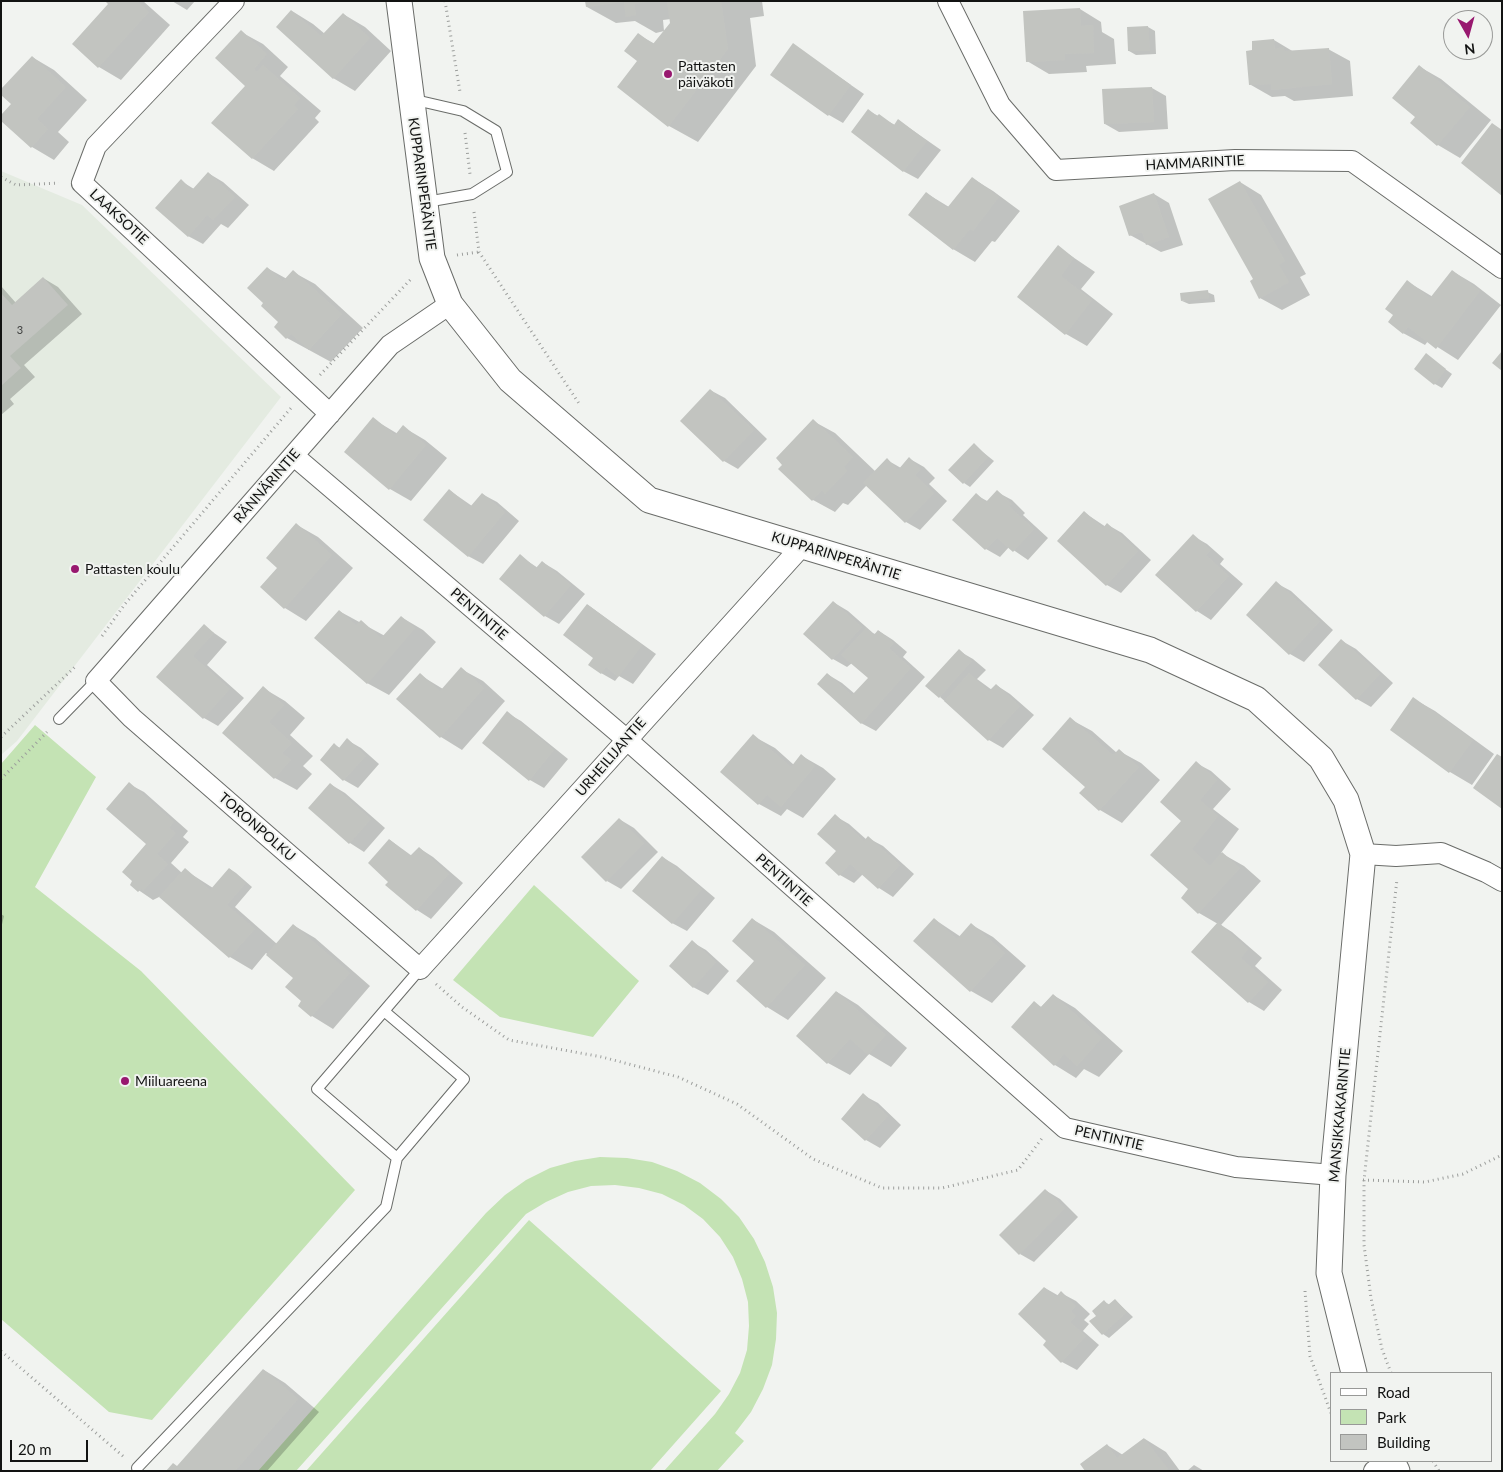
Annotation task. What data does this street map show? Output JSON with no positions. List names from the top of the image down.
{
  "streets": {
    "street": [
      "HAMMARINTIE",
      "KUPPARINPERÄNTIE",
      "LAAKSOTIE",
      "RÄNNÄRINTIE",
      "PENTINTIE",
      "URHEILIJANTIE",
      "TORONPOLKU",
      "MANSIKKAKARINTIE"
    ]
  },
  "crossings": [
    ["KUPPARINPERÄNTIE", "RÄNNÄRINTIE"],
    ["KUPPARINPERÄNTIE", "URHEILIJANTIE"],
    ["KUPPARINPERÄNTIE", "MANSIKKAKARINTIE"],
    ["LAAKSOTIE", "RÄNNÄRINTIE"],
    ["RÄNNÄRINTIE", "PENTINTIE"],
    ["RÄNNÄRINTIE", "TORONPOLKU"],
    ["PENTINTIE", "URHEILIJANTIE"],
    ["PENTINTIE", "MANSIKKAKARINTIE"],
    ["URHEILIJANTIE", "TORONPOLKU"]
  ],
  "places": ["Pattasten päiväkoti", "Pattasten koulu", "Miiluareena"],
  "house_numbers": ["3"],
  "legend": ["Road", "Park", "Building"],
  "scale_bar": "20 m",
  "north": "bottom"
}
